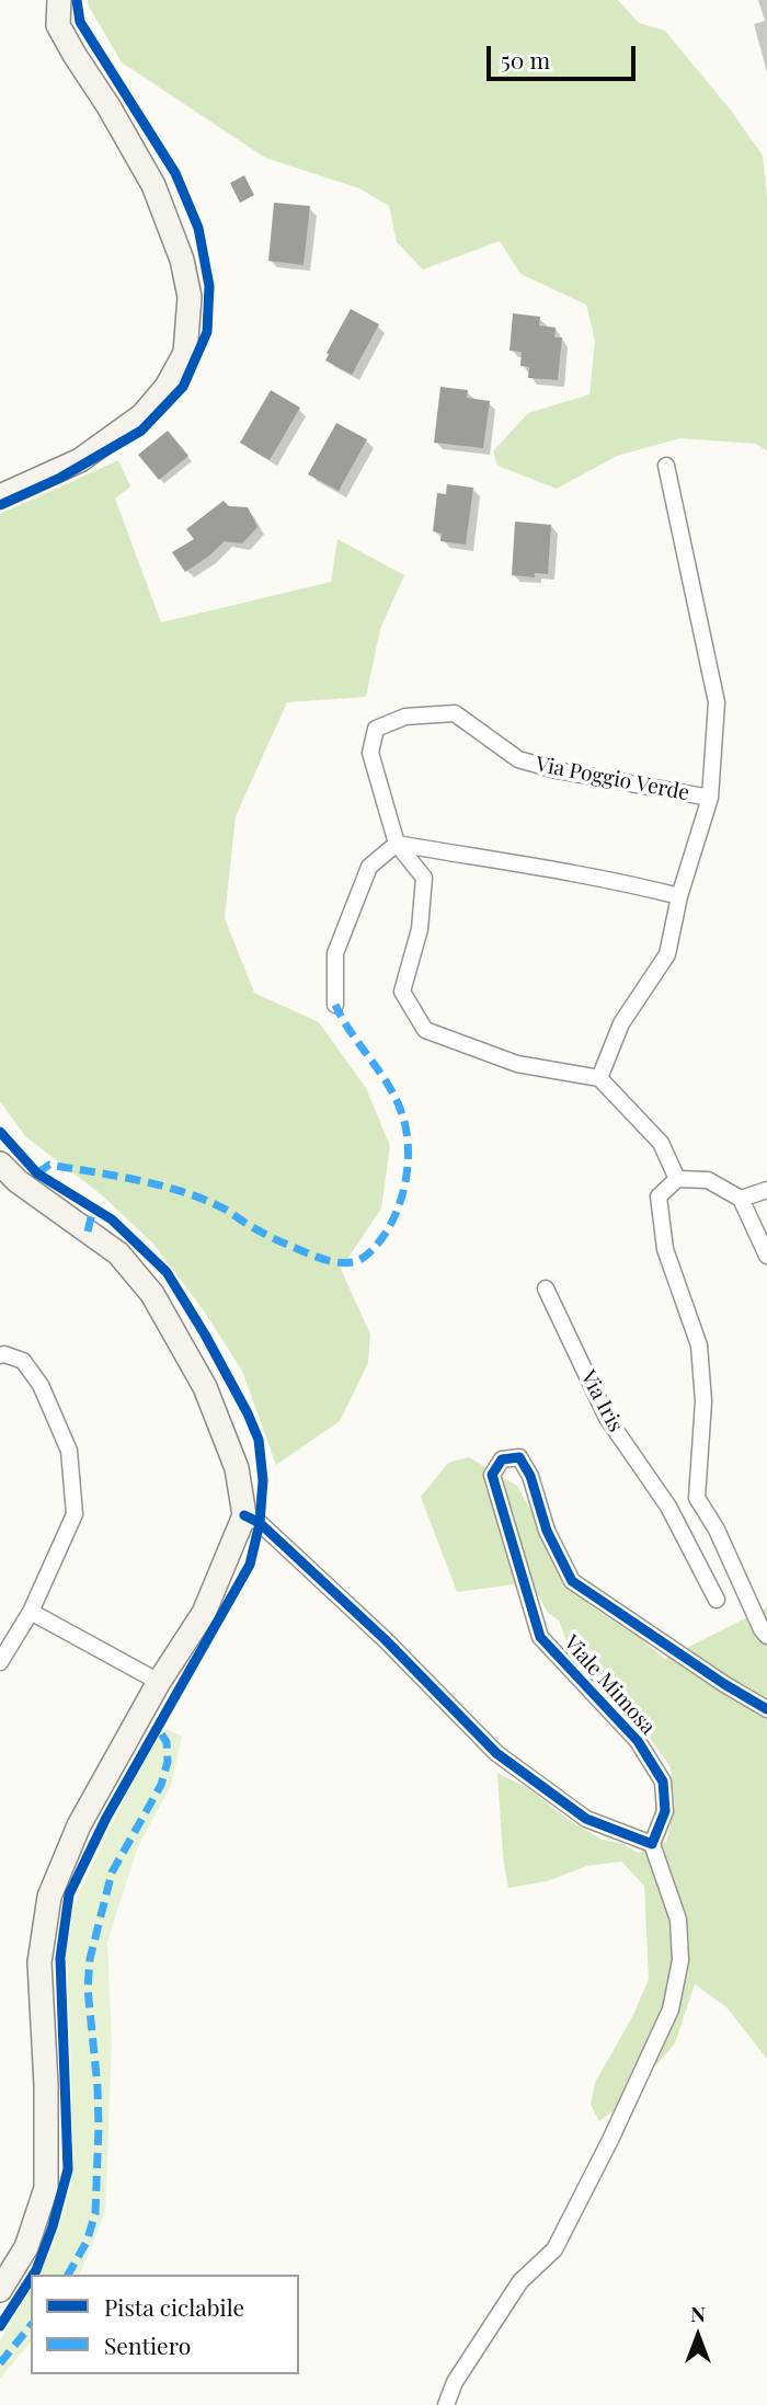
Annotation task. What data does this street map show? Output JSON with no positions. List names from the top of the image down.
{
  "streets": {
    "street": ["Via Poggio Verde", "Via Iris", "Viale Mimosa"]
  },
  "legend": ["Pista ciclabile", "Sentiero"],
  "scale_bar": "50 m",
  "north": "top"
}
